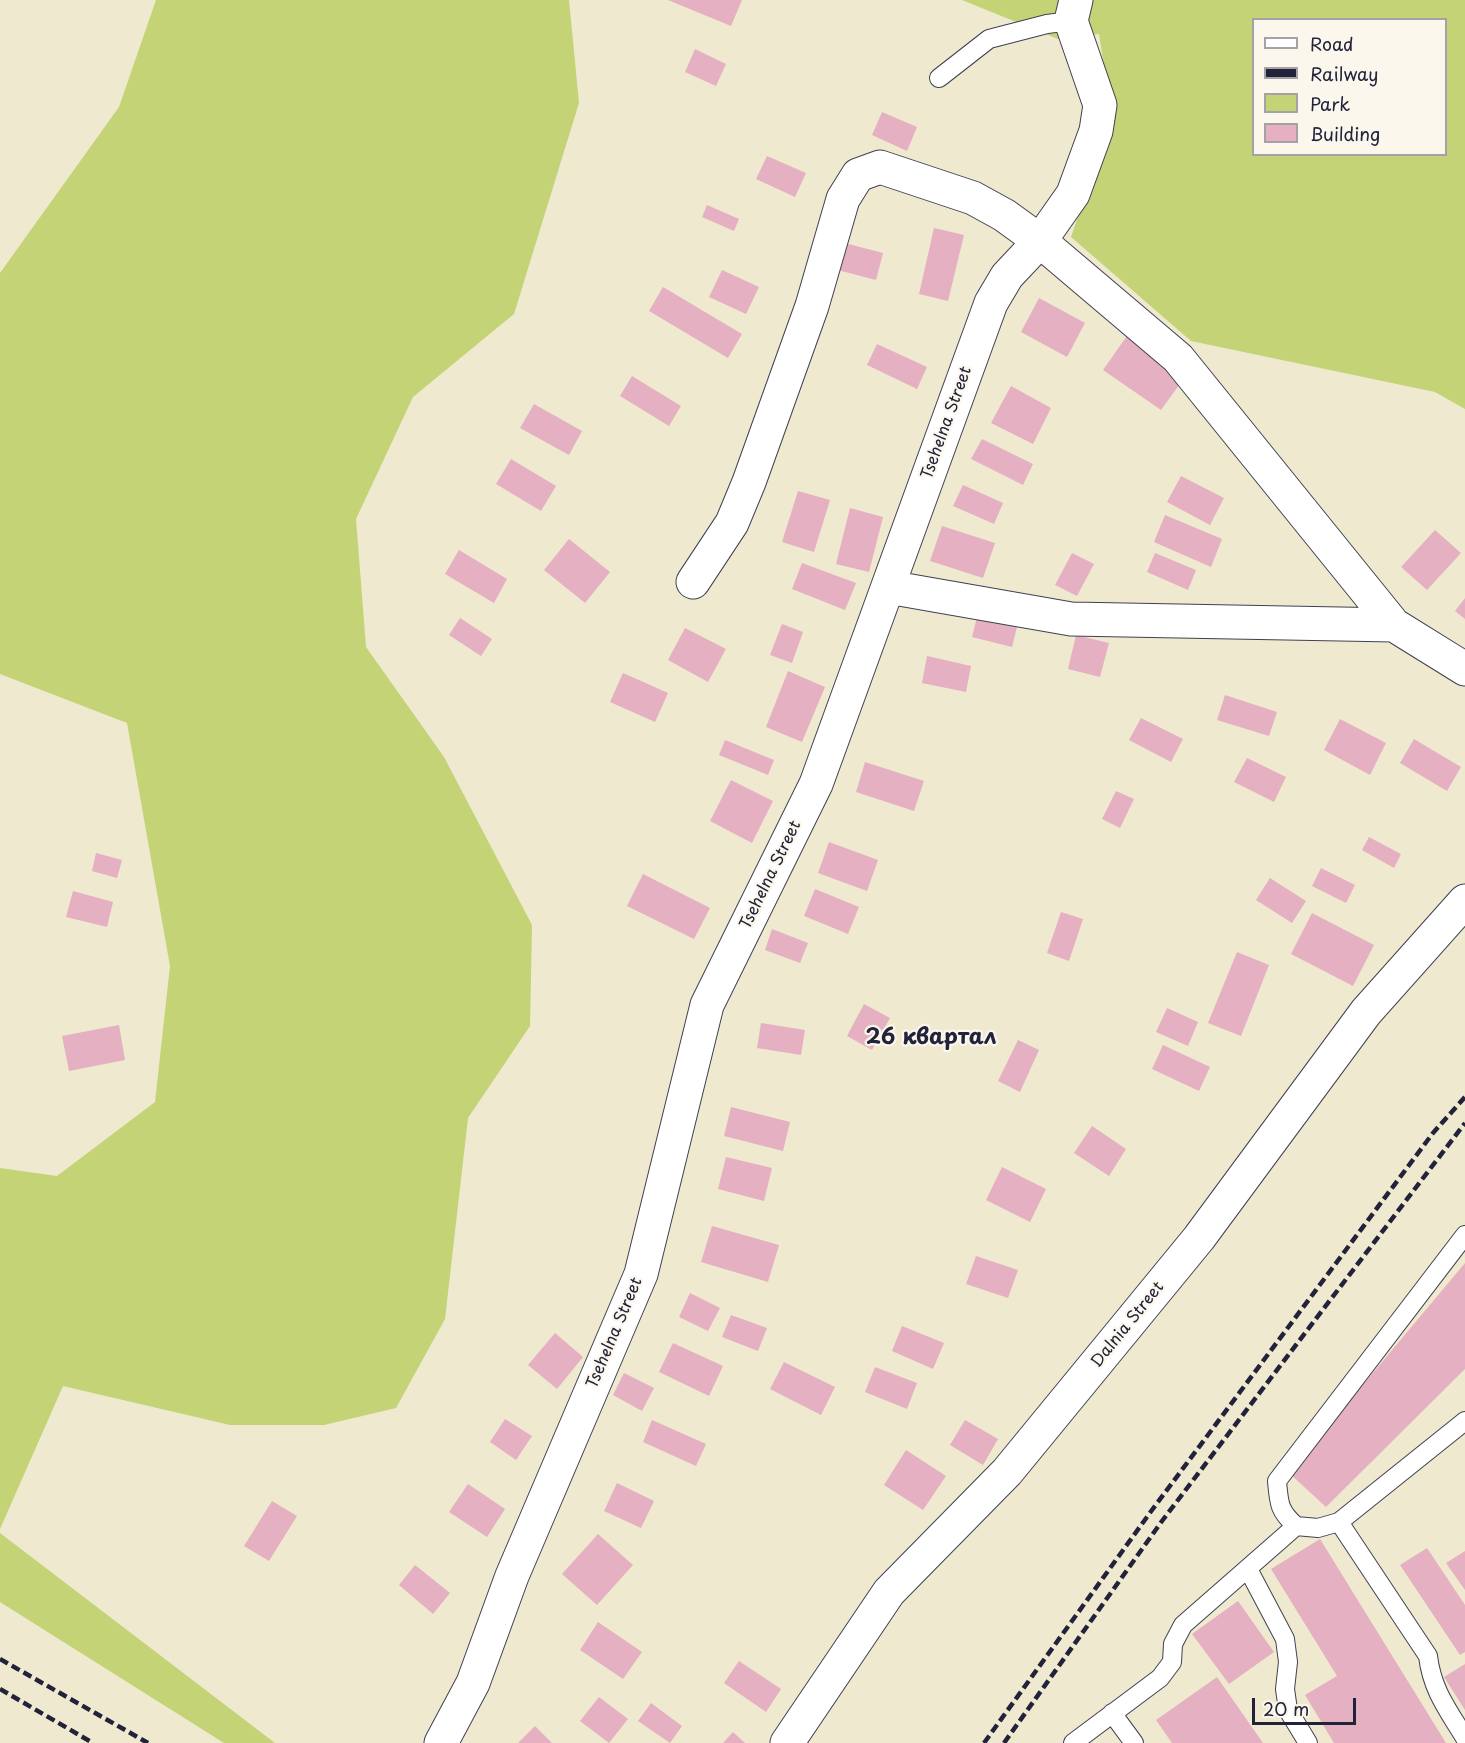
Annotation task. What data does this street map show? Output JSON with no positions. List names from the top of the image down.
{
  "streets": {
    "street": ["Tsehelna Street", "Dalnia Street"]
  },
  "districts": ["26 квартал"],
  "legend": [
    "Road",
    "Railway",
    "Park",
    "Building"
  ],
  "scale_bar": "20 m"
}
